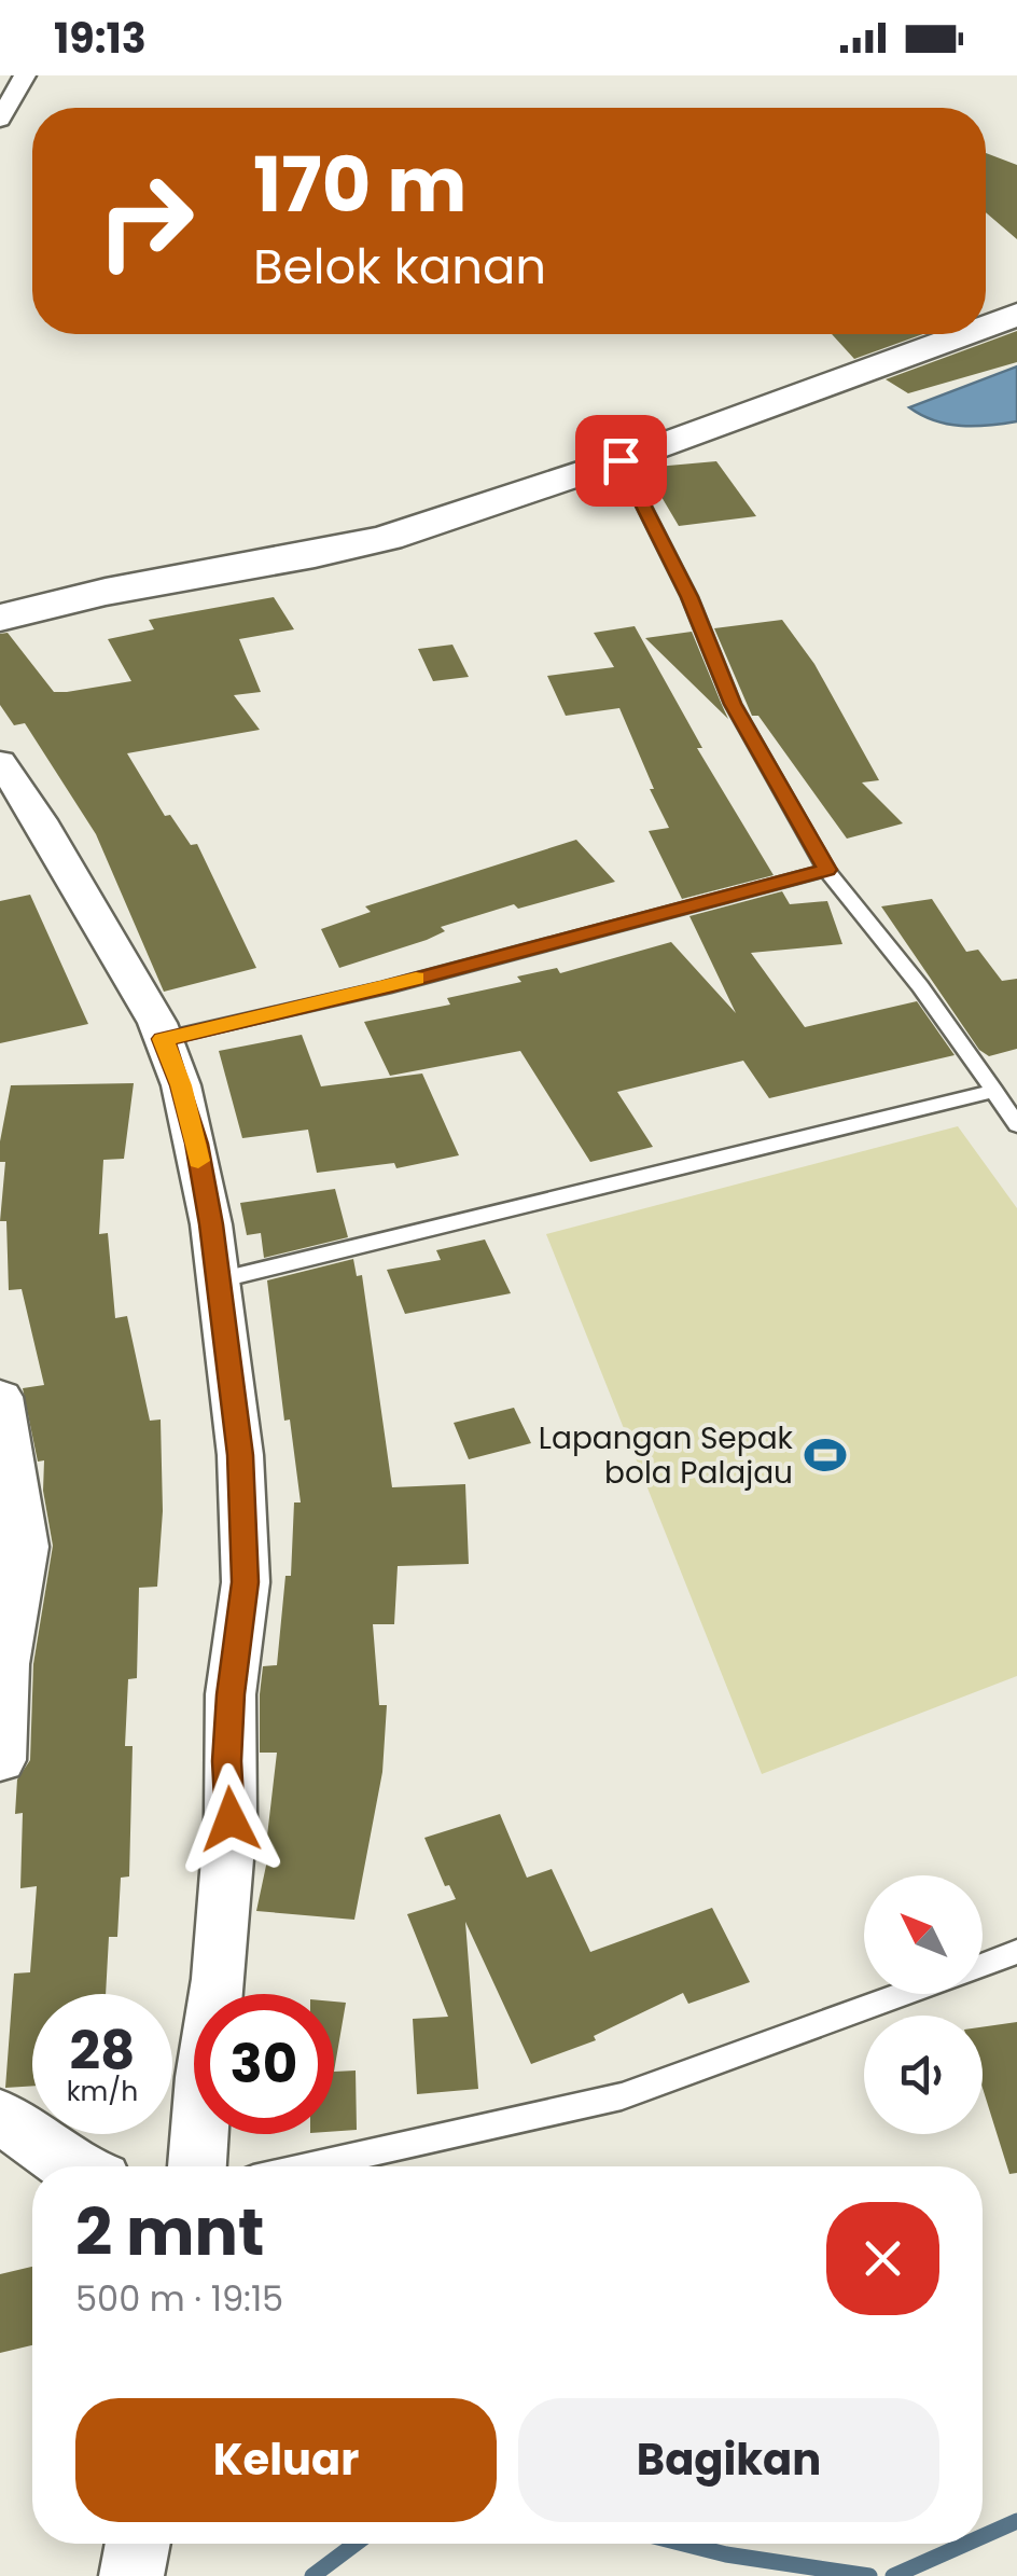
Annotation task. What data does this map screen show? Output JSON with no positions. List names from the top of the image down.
{
  "places": {
    "sports": ["Lapangan Sepak bola Palajau"]
  },
  "north": "top left",
  "page": {
    "status": "19:13",
    "turn": ["170 m", "Belok kanan"],
    "speed": "28 km/h",
    "limit": "30",
    "heading": ["2 mnt", "500 m · 19:15"],
    "buttons": ["Keluar", "Bagikan"]
  }
}
